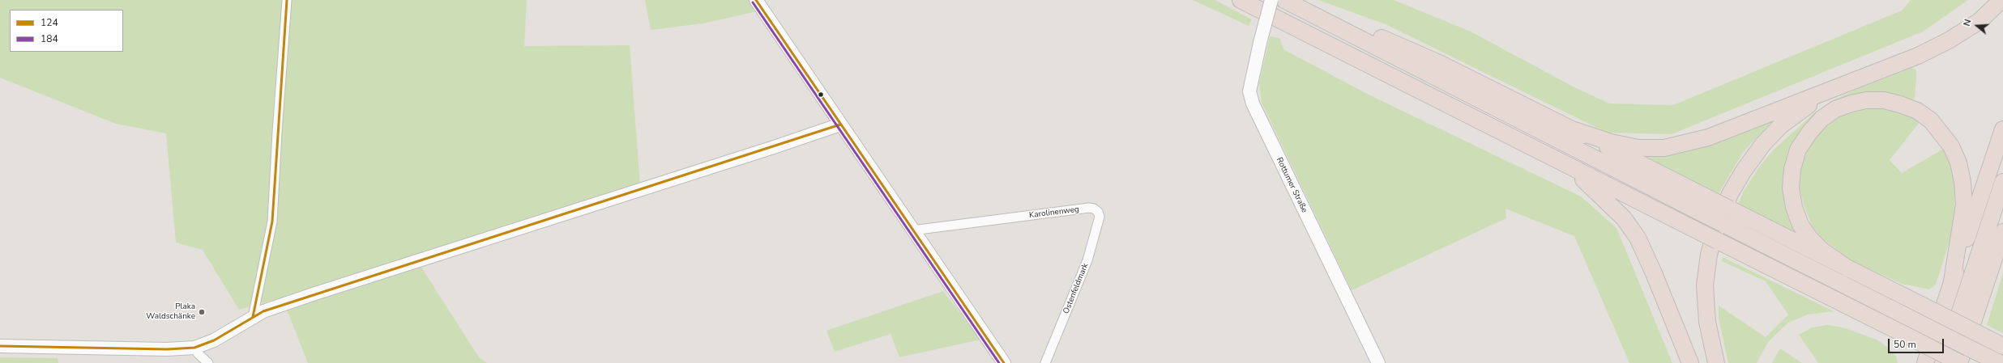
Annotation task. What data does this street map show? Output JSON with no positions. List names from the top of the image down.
{
  "streets": {
    "street": ["Rottumer Straße", "Karolinenweg", "Ostenfeldmark"]
  },
  "crossings": [
    ["Karolinenweg", "Ostenfeldmark"]
  ],
  "places": ["Plaka Waldschänke"],
  "lines": ["transit line 124", "transit line 184"],
  "legend": ["124", "184"],
  "scale_bar": "50 m",
  "north": "left"
}
